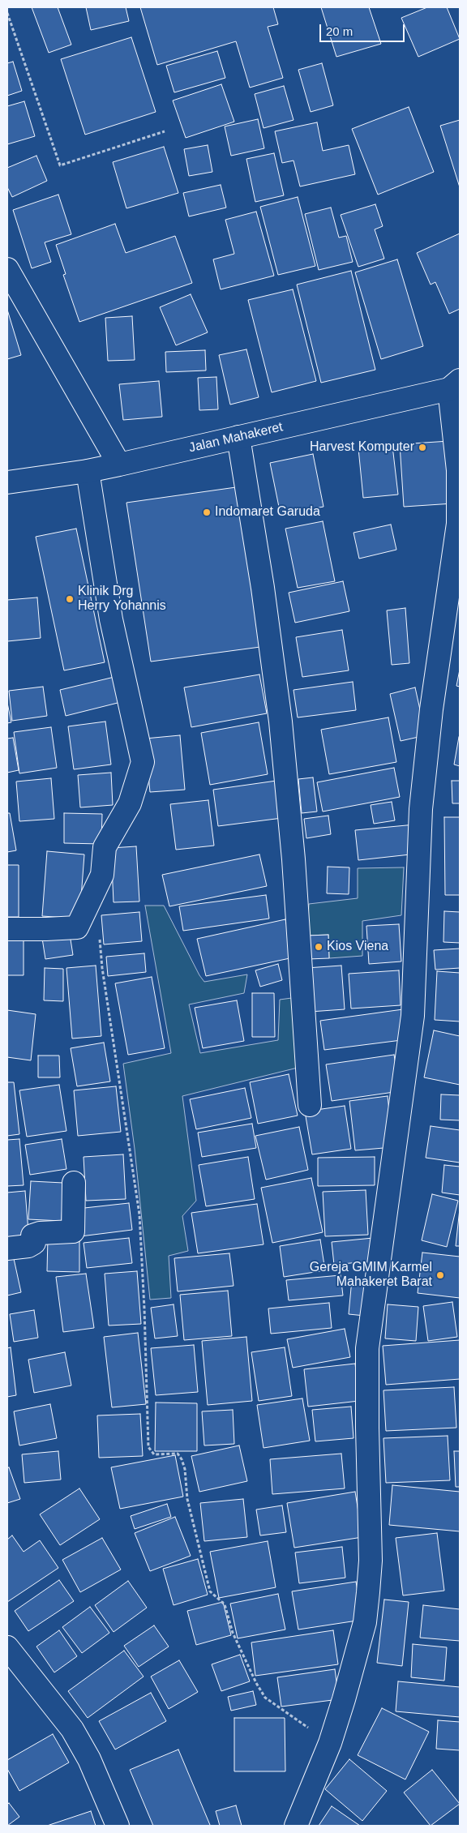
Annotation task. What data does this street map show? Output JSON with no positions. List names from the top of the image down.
{
  "streets": {
    "street": ["Jalan Mahakeret"]
  },
  "places": [
    "Harvest Komputer",
    "Indomaret Garuda",
    "Klinik Drg Herry Yohannis",
    "Kios Viena",
    "Gereja GMIM Karmel Mahakeret Barat"
  ],
  "scale_bar": "20 m"
}
